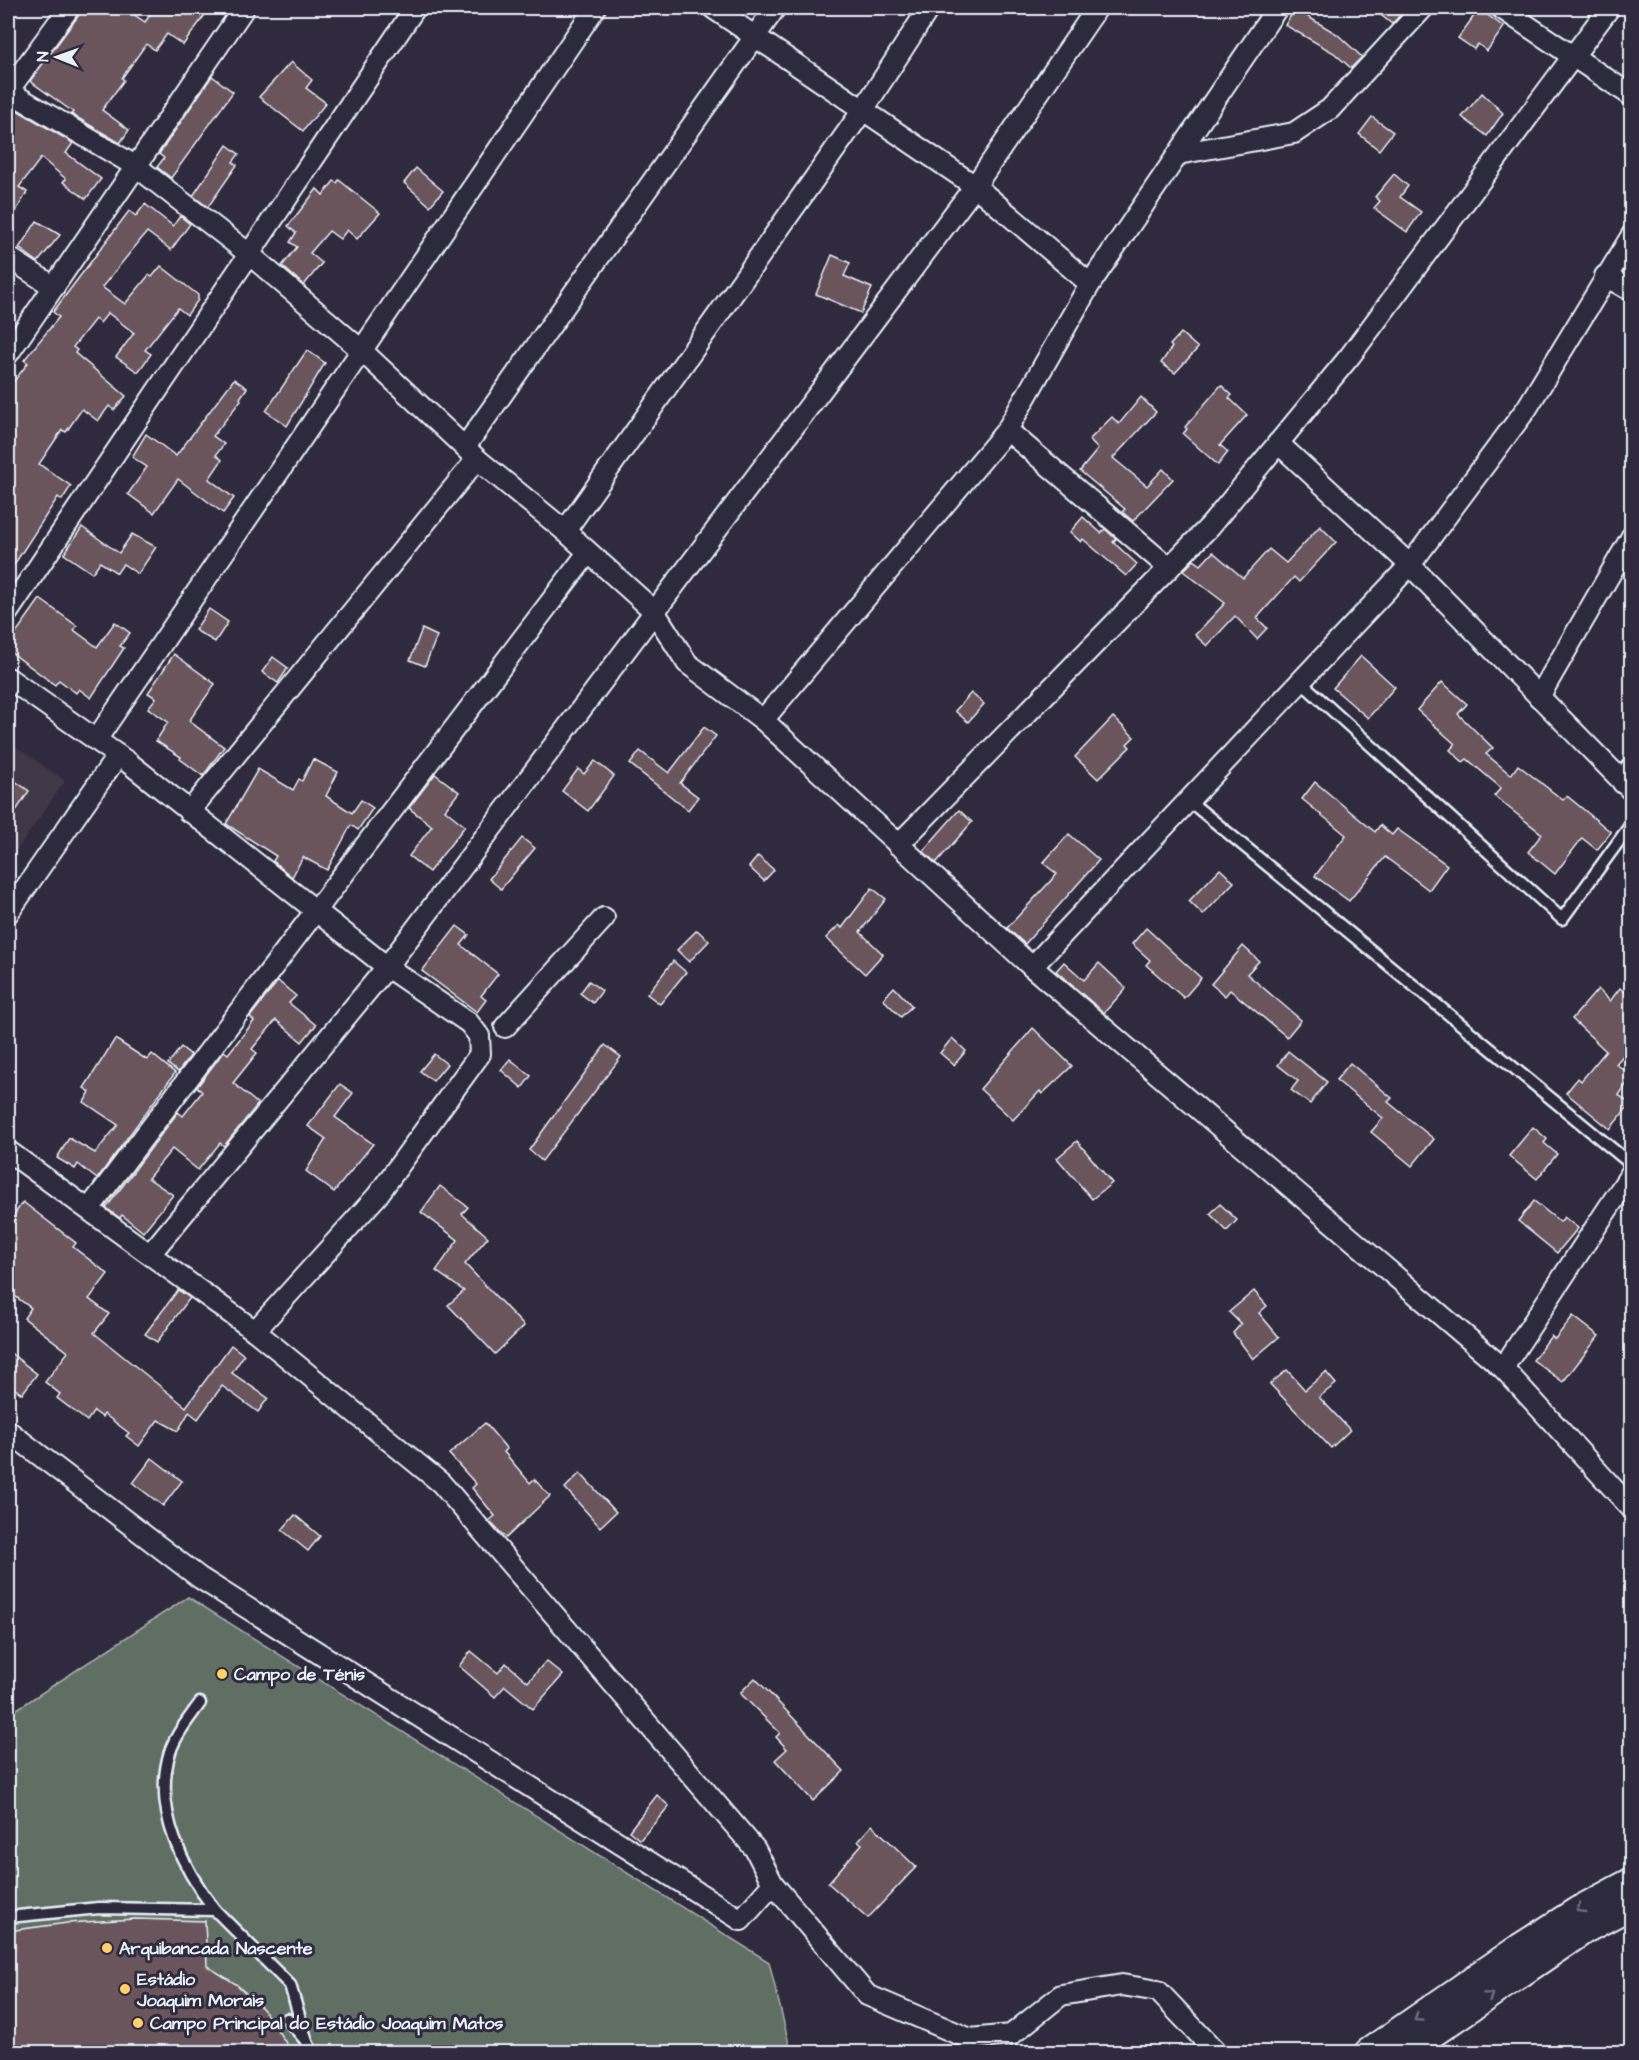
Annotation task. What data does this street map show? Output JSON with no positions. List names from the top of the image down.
{
  "places": [
    "Campo de Ténis",
    "Arquibancada Nascente",
    "Estádio Joaquim Morais",
    "Campo Principal do Estádio Joaquim Matos"
  ],
  "north": "left"
}
